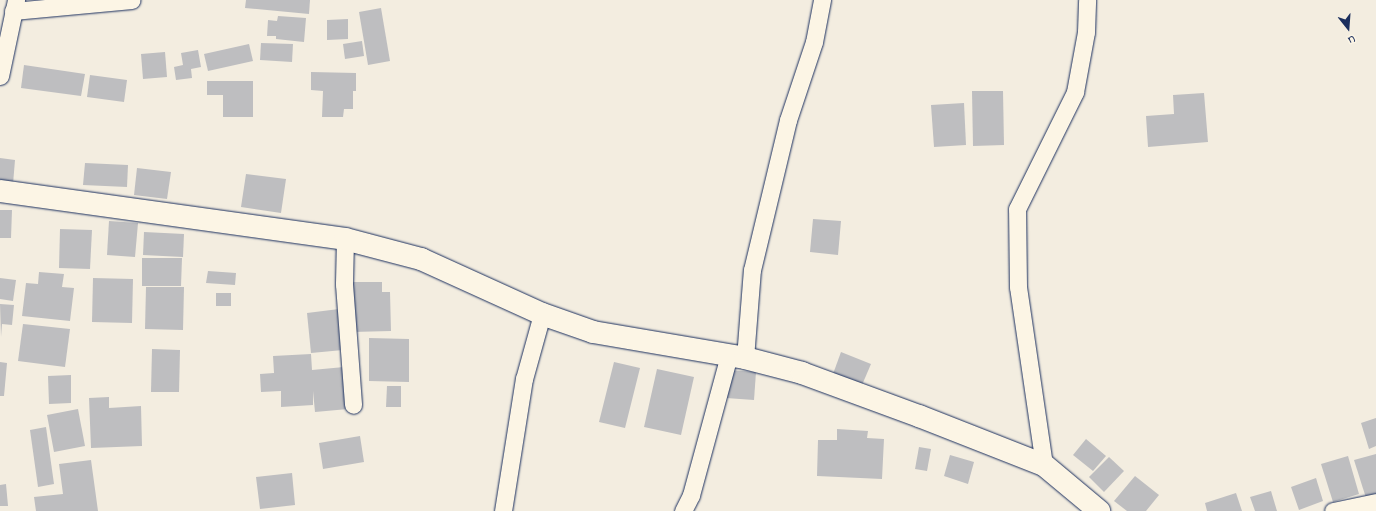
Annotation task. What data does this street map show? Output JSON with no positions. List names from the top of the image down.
{
  "north": "bottom"
}
